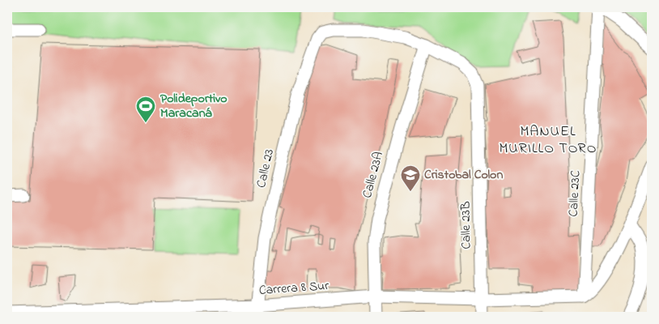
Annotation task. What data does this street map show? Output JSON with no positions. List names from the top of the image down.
{
  "streets": {
    "street": [
      "Calle 23",
      "Calle 23A",
      "Calle 23C",
      "Calle 23B",
      "Carrera 8 Sur"
    ]
  },
  "crossings": [
    ["Calle 23", "Calle 23A"],
    ["Calle 23", "Calle 23B"],
    ["Calle 23", "Carrera 8 Sur"],
    ["Calle 23A", "Calle 23B"],
    ["Calle 23A", "Carrera 8 Sur"],
    ["Calle 23C", "Carrera 8 Sur"],
    ["Calle 23B", "Carrera 8 Sur"]
  ],
  "districts": ["MANUEL MURILLO TORO"],
  "places": {
    "sports": ["Polideportivo Maracaná"],
    "school or university": ["Cristobal Colon"]
  }
}
